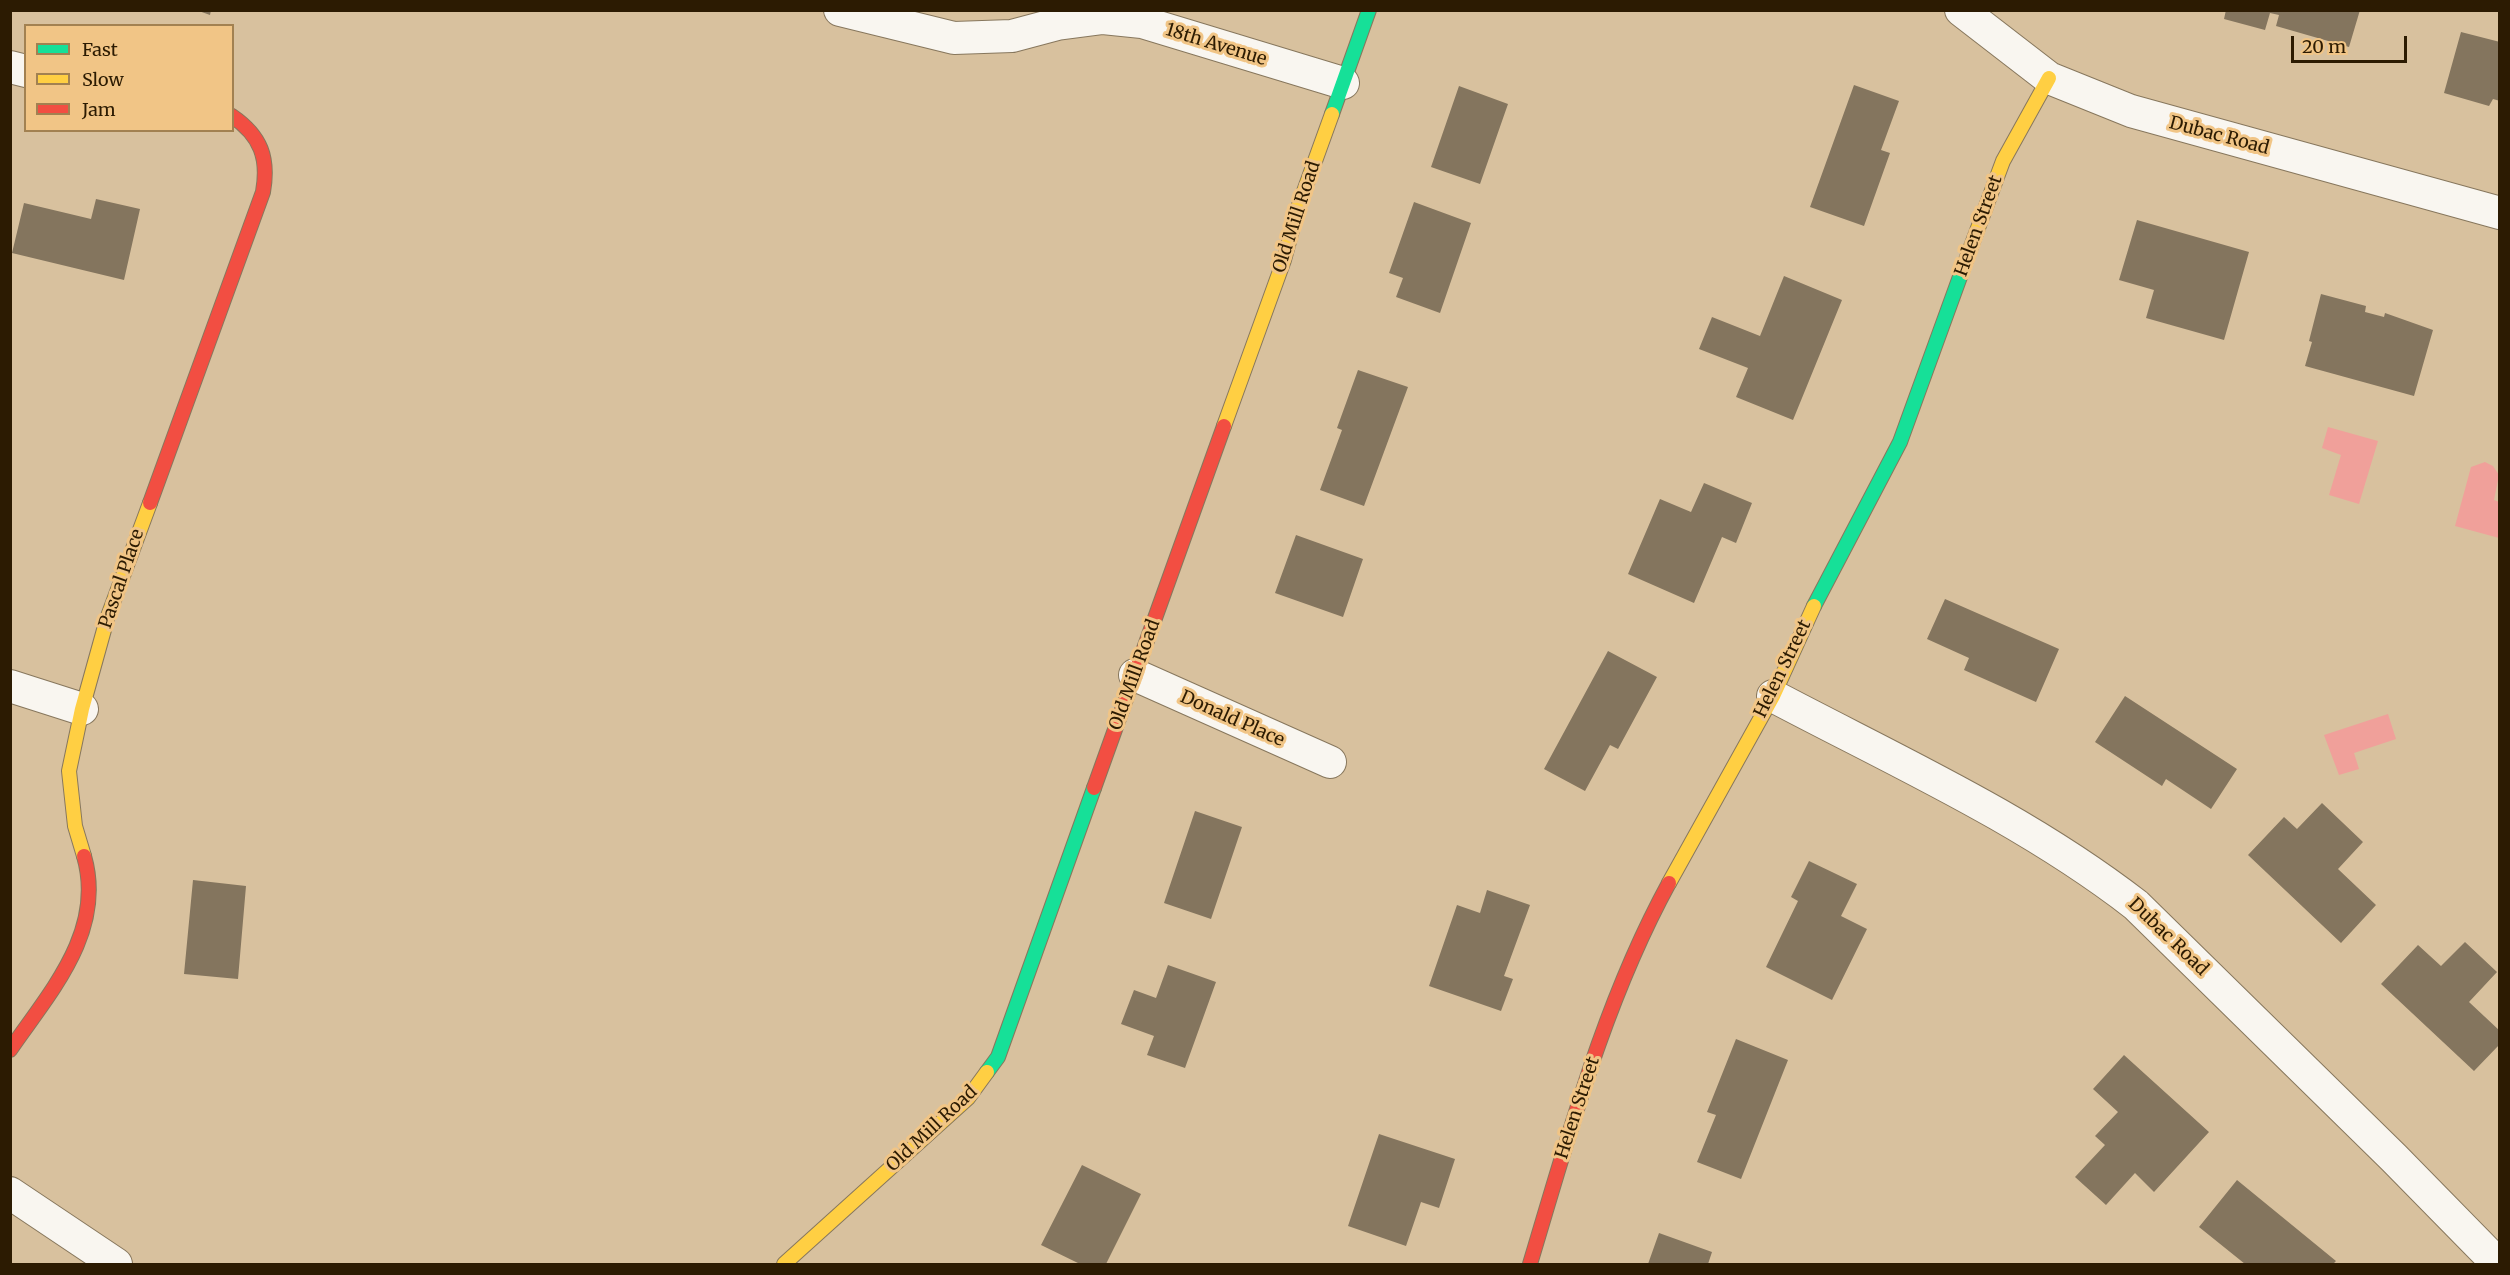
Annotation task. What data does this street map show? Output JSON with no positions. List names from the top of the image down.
{
  "streets": {
    "street": [
      "18th Avenue",
      "Dubac Road",
      "Old Mill Road",
      "Helen Street",
      "Pascal Place",
      "Donald Place"
    ]
  },
  "crossings": [
    ["18th Avenue", "Old Mill Road"],
    ["Dubac Road", "Helen Street"],
    ["Old Mill Road", "Donald Place"]
  ],
  "legend": ["Fast", "Slow", "Jam"],
  "scale_bar": "20 m"
}
